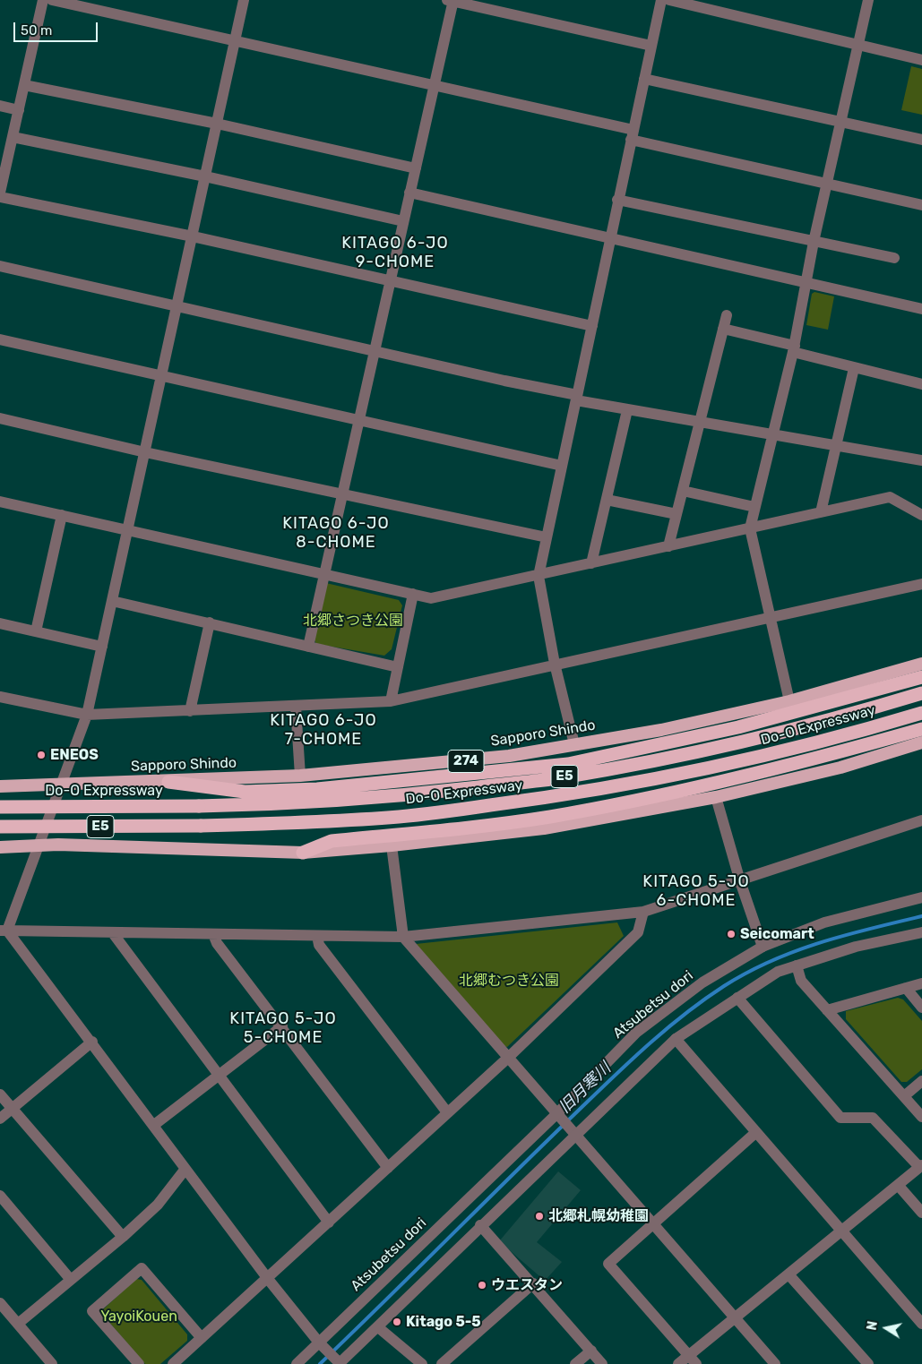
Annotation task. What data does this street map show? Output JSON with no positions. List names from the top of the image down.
{
  "streets": {
    "highway": [
      "Do-O Expressway",
      "Sapporo Shindo",
      "274",
      "E5"
    ],
    "street": ["Atsubetsu dori"]
  },
  "districts": [
    "KITAGO 6-JO 9-CHOME",
    "KITAGO 6-JO 8-CHOME",
    "KITAGO 6-JO 7-CHOME",
    "KITAGO 5-JO 6-CHOME",
    "KITAGO 5-JO 5-CHOME"
  ],
  "water": ["旧月寒川"],
  "parks": ["北郷さつき公園", "北郷むつき公園", "YayoiKouen"],
  "places": [
    "ENEOS",
    "Seicomart",
    "北郷札幌幼稚園",
    "ウエスタン",
    "Kitago 5-5"
  ],
  "scale_bar": "50 m",
  "north": "left"
}
